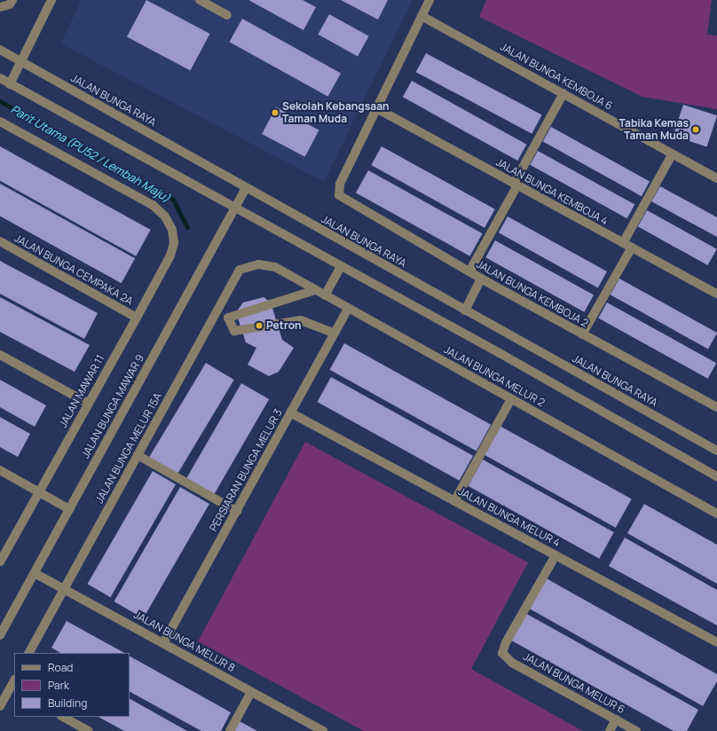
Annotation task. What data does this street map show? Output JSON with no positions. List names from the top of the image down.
{
  "streets": {
    "street": [
      "JALAN BUNGA KEMBOJA 6",
      "JALAN BUNGA RAYA",
      "JALAN BUNGA KEMBOJA 4",
      "JALAN BUNGA CEMPAKA 2A",
      "JALAN BUNGA KEMBOJA 2",
      "JALAN BUNGA MELUR 2",
      "JALAN MAWAR 11",
      "JALAN BUNGA MAWAR 9",
      "JALAN BUNGA MELUR 15A",
      "PERSIARAN BUNGA MELUR 3",
      "JALAN BUNGA MELUR 4",
      "JALAN BUNGA MELUR 8",
      "JALAN BUNGA MELUR 6"
    ]
  },
  "crossings": [
    ["JALAN BUNGA RAYA", "JALAN BUNGA MAWAR 9"],
    ["JALAN BUNGA KEMBOJA 4", "JALAN BUNGA KEMBOJA 2"],
    ["JALAN BUNGA CEMPAKA 2A", "JALAN MAWAR 11"],
    ["JALAN BUNGA MELUR 2", "JALAN BUNGA MELUR 15A"],
    ["JALAN BUNGA MELUR 2", "PERSIARAN BUNGA MELUR 3"],
    ["JALAN BUNGA MAWAR 9", "JALAN BUNGA MELUR 8"],
    ["JALAN BUNGA MELUR 15A", "JALAN BUNGA MELUR 8"],
    ["PERSIARAN BUNGA MELUR 3", "JALAN BUNGA MELUR 4"],
    ["PERSIARAN BUNGA MELUR 3", "JALAN BUNGA MELUR 8"],
    ["JALAN BUNGA MELUR 4", "JALAN BUNGA MELUR 6"]
  ],
  "water": ["Parit Utama (PU52 / Lembah Maju)"],
  "places": ["Sekolah Kebangsaan Taman Muda", "Tabika Kemas Taman Muda", "Petron"],
  "legend": ["Road", "Park", "Building"]
}
